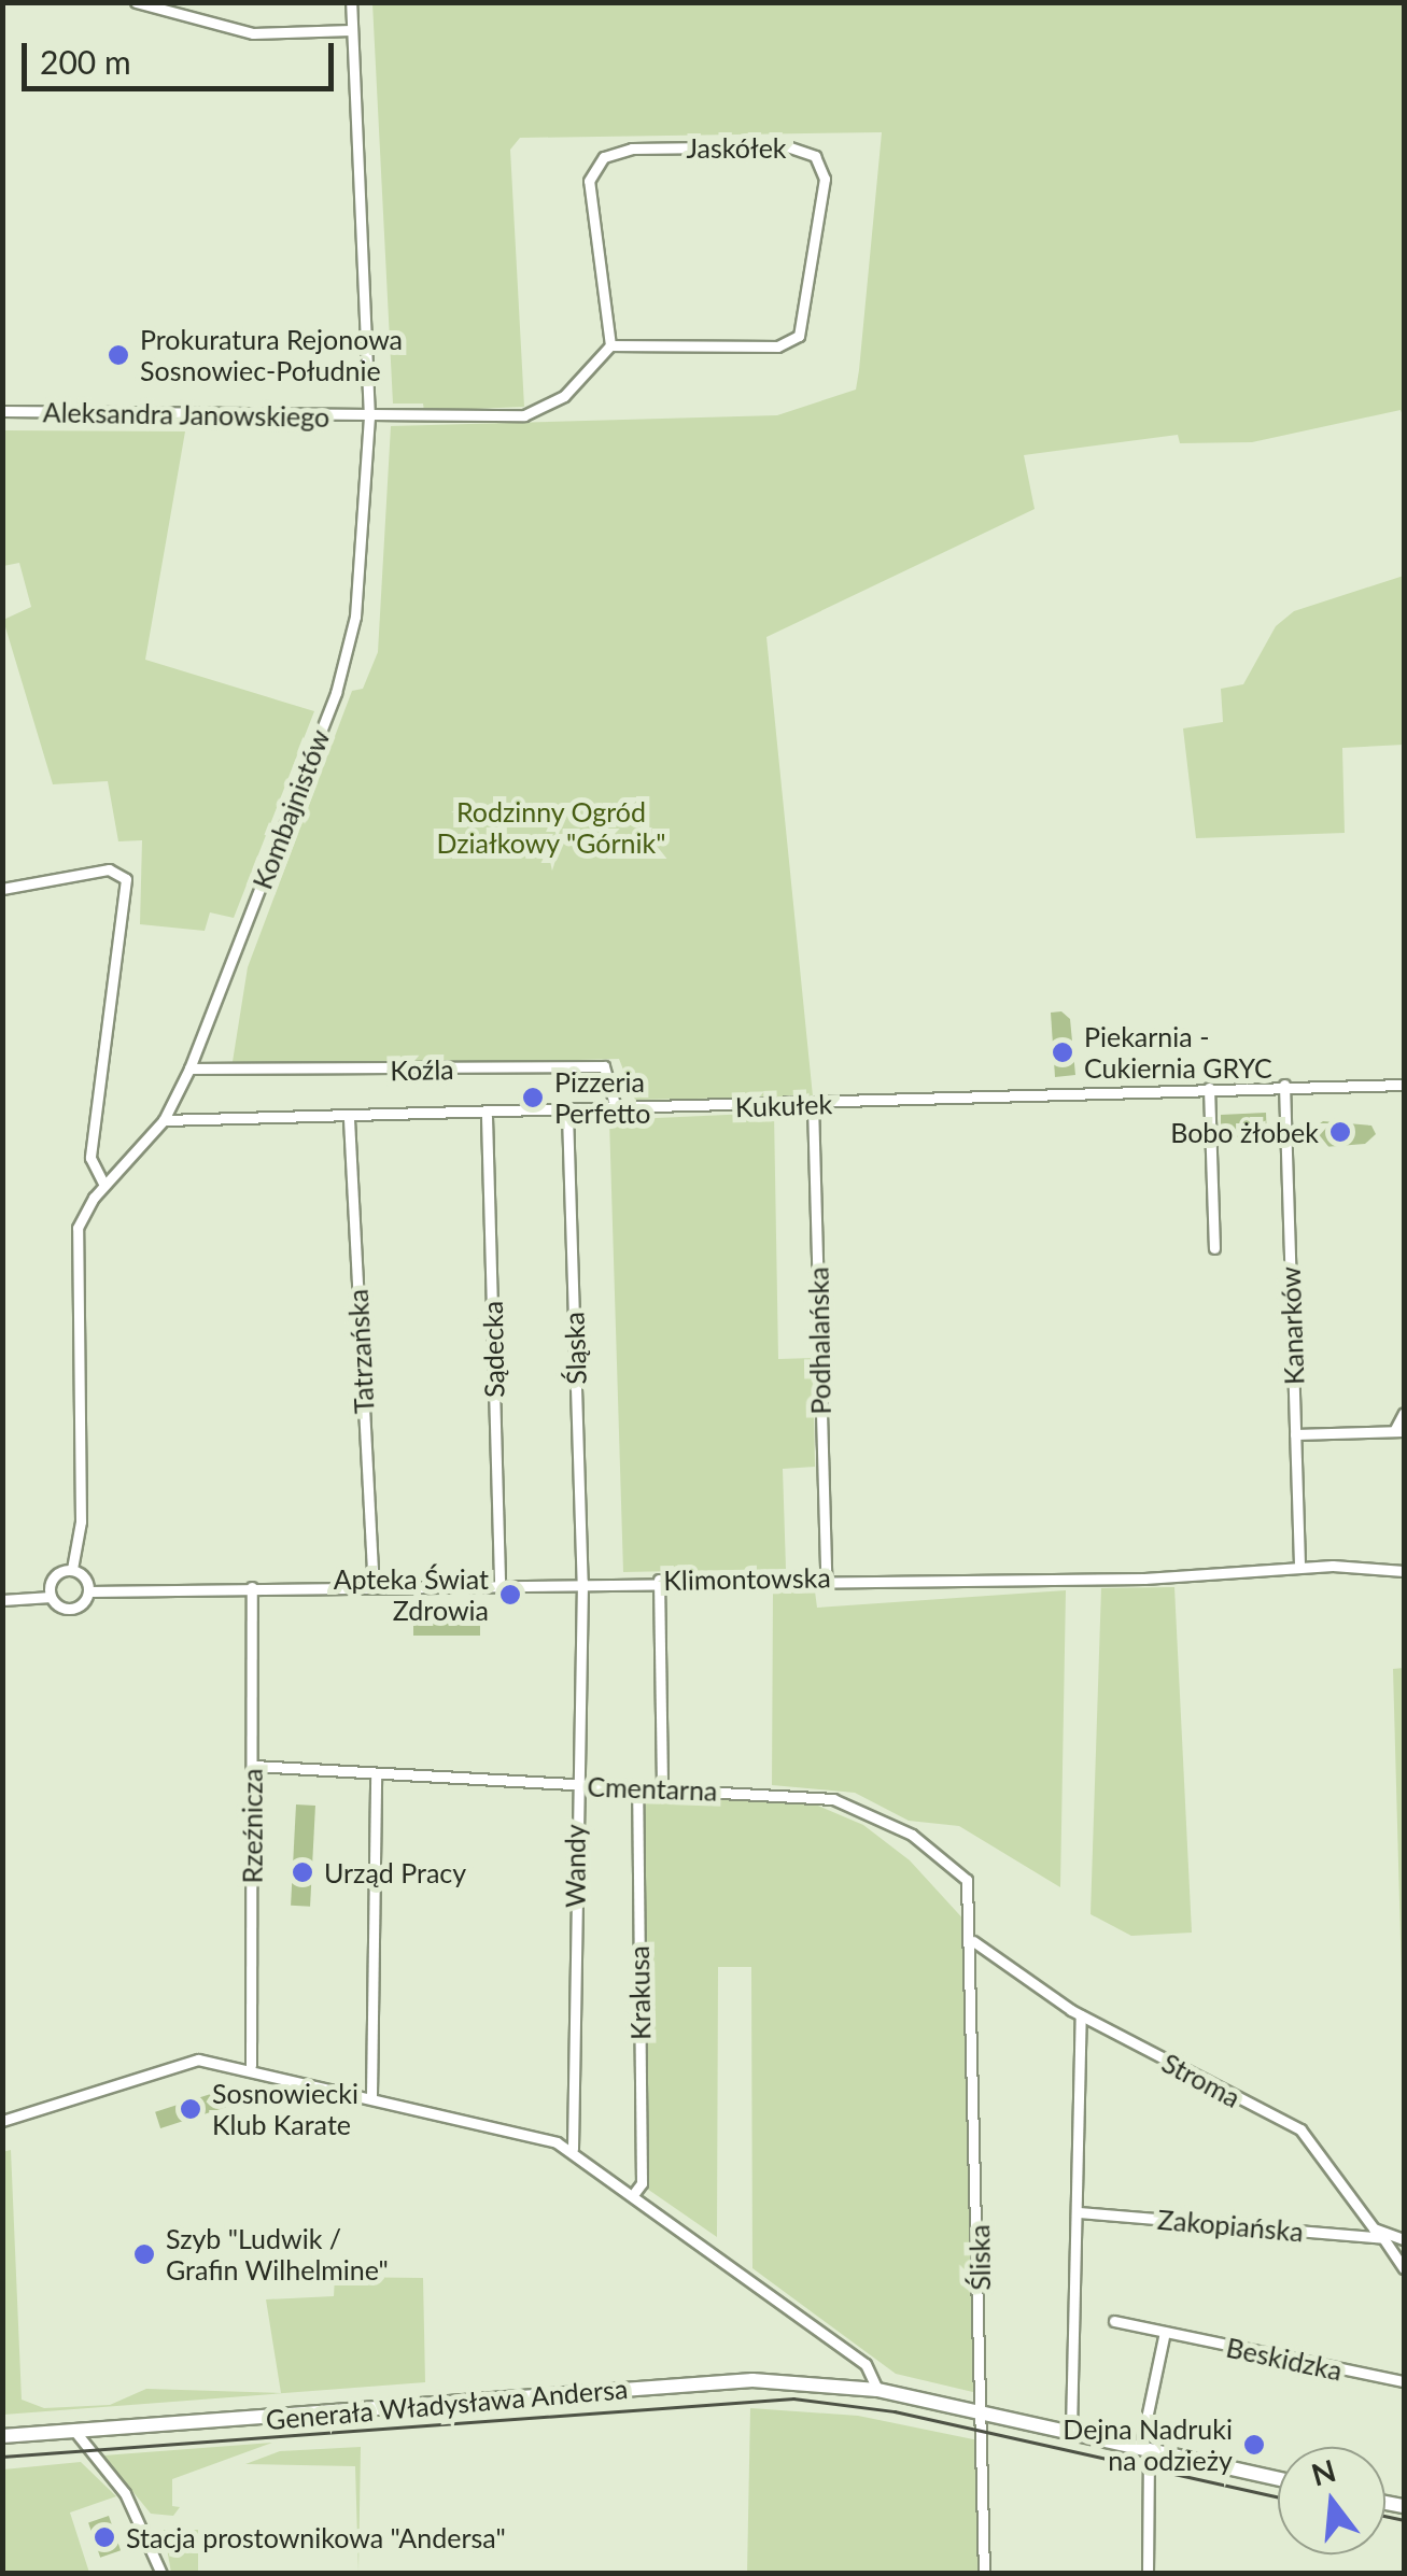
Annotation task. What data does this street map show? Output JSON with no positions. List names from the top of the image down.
{
  "streets": {
    "main road": ["Generała Władysława Andersa"],
    "street": [
      "Jaskółek",
      "Aleksandra Janowskiego",
      "Kombajnistów",
      "Koźla",
      "Kukułek",
      "Kanarków",
      "Podhalańska",
      "Śląska",
      "Sądecka",
      "Tatrzańska",
      "Klimontowska",
      "Cmentarna",
      "Rzeźnicza",
      "Wandy",
      "Krakusa",
      "Stroma",
      "Zakopiańska",
      "Śliska",
      "Beskidzka"
    ]
  },
  "crossings": [
    ["Aleksandra Janowskiego", "Kombajnistów"],
    ["Kombajnistów", "Koźla"],
    ["Kombajnistów", "Kukułek"],
    ["Koźla", "Kukułek"],
    ["Kukułek", "Kanarków"],
    ["Kukułek", "Podhalańska"],
    ["Kukułek", "Śląska"],
    ["Kukułek", "Sądecka"],
    ["Kukułek", "Tatrzańska"],
    ["Kanarków", "Klimontowska"],
    ["Podhalańska", "Klimontowska"],
    ["Śląska", "Klimontowska"],
    ["Śląska", "Wandy"],
    ["Sądecka", "Klimontowska"],
    ["Tatrzańska", "Klimontowska"],
    ["Klimontowska", "Rzeźnicza"],
    ["Klimontowska", "Wandy"],
    ["Cmentarna", "Rzeźnicza"],
    ["Cmentarna", "Wandy"],
    ["Cmentarna", "Krakusa"],
    ["Cmentarna", "Stroma"],
    ["Cmentarna", "Śliska"],
    ["Stroma", "Zakopiańska"],
    ["Stroma", "Śliska"],
    ["Śliska", "Generała Władysława Andersa"]
  ],
  "parks": ["Rodzinny Ogród Działkowy \"Górnik\""],
  "places": [
    "Prokuratura Rejonowa Sosnowiec-Południe",
    "Piekarnia - Cukiernia GRYC",
    "Pizzeria Perfetto",
    "Bobo żłobek",
    "Apteka Świat Zdrowia",
    "Urząd Pracy",
    "Sosnowiecki Klub Karate",
    "Szyb \"Ludwik / Grafin Wilhelmine\"",
    "Dejna Nadruki na odzieży",
    "Stacja prostownikowa \"Andersa\""
  ],
  "scale_bar": "200 m",
  "north": "top"
}
